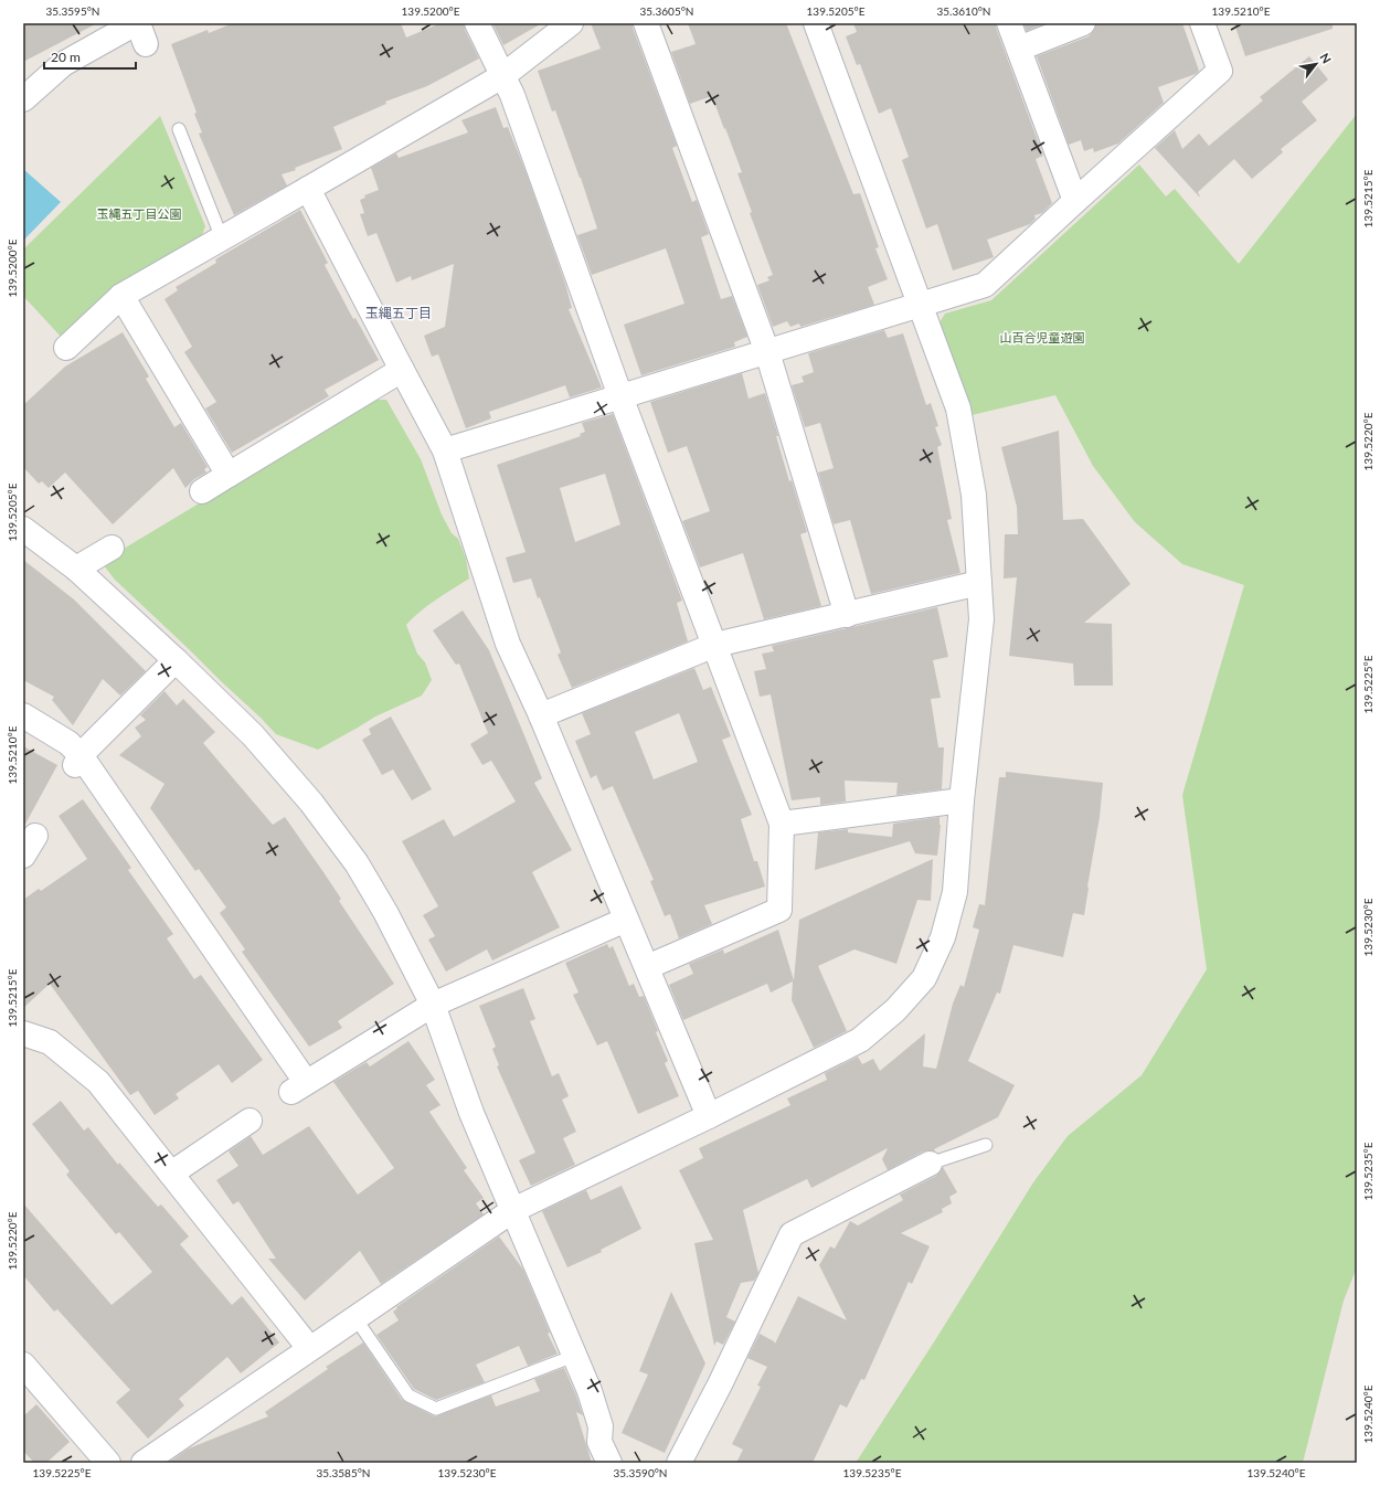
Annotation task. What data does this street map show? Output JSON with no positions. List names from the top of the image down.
{
  "districts": ["玉縄五丁目"],
  "parks": ["玉縄五丁目公園", "山百合児童遊園"],
  "scale_bar": "20 m",
  "north": "top right",
  "coordinates": [
    "35.3595°N",
    "139.5200°E",
    "35.3605°N",
    "139.5205°E",
    "35.3610°N",
    "139.5210°E",
    "139.5215°E",
    "139.5220°E",
    "139.5225°E",
    "139.5230°E",
    "139.5235°E",
    "139.5240°E",
    "35.3585°N",
    "35.3590°N"
  ]
}
